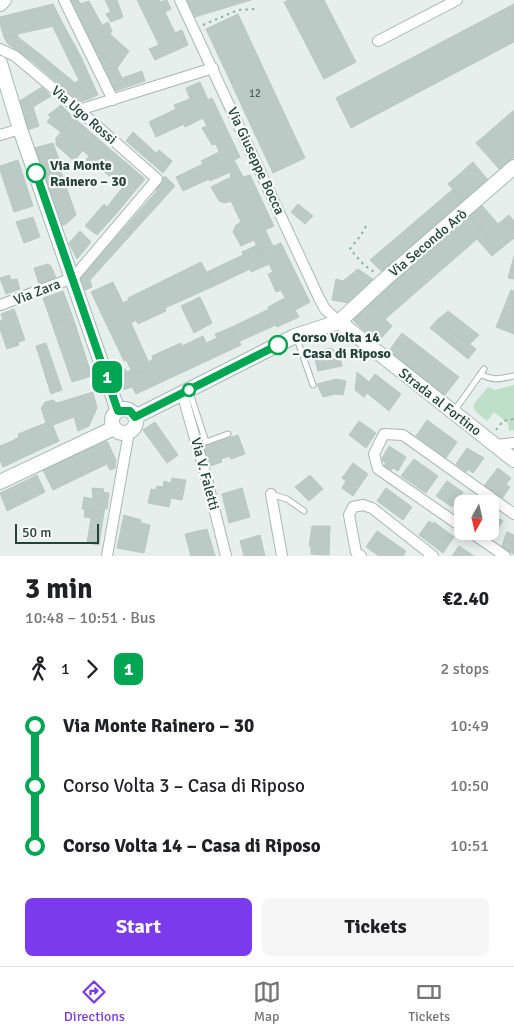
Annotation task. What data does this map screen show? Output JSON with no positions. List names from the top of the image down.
{
  "streets": {
    "street": [
      "Via Ugo Rossi",
      "Via Giuseppe Bocca",
      "Via Secondo Arò",
      "Via Zara",
      "Strada al Fortino",
      "Via V. Faletti"
    ]
  },
  "crossings": [
    ["Via Ugo Rossi", "Via Zara"],
    ["Via Giuseppe Bocca", "Via Secondo Arò"],
    ["Via Giuseppe Bocca", "Strada al Fortino"],
    ["Via Secondo Arò", "Strada al Fortino"]
  ],
  "places": ["Via Monte Rainero – 30", "Corso Volta 14 – Casa di Riposo"],
  "lines": ["bus line 1"],
  "house_numbers": ["12"],
  "scale_bar": "50 m",
  "north": "bottom",
  "page": {
    "on_map": "1",
    "scale": "50 m",
    "heading": ["3 min", "10:48 – 10:51 · Bus", "€2.40"],
    "legs": ["1", "1", "2 stops"],
    "list": [
      {
        "name": "Via Monte Rainero – 30",
        "value": "10:49"
      },
      {
        "name": "Corso Volta 3 – Casa di Riposo",
        "value": "10:50"
      },
      {
        "name": "Corso Volta 14 – Casa di Riposo",
        "value": "10:51"
      }
    ],
    "buttons": ["Start", "Tickets"],
    "tabs": ["Directions", "Map", "Tickets"]
  }
}
